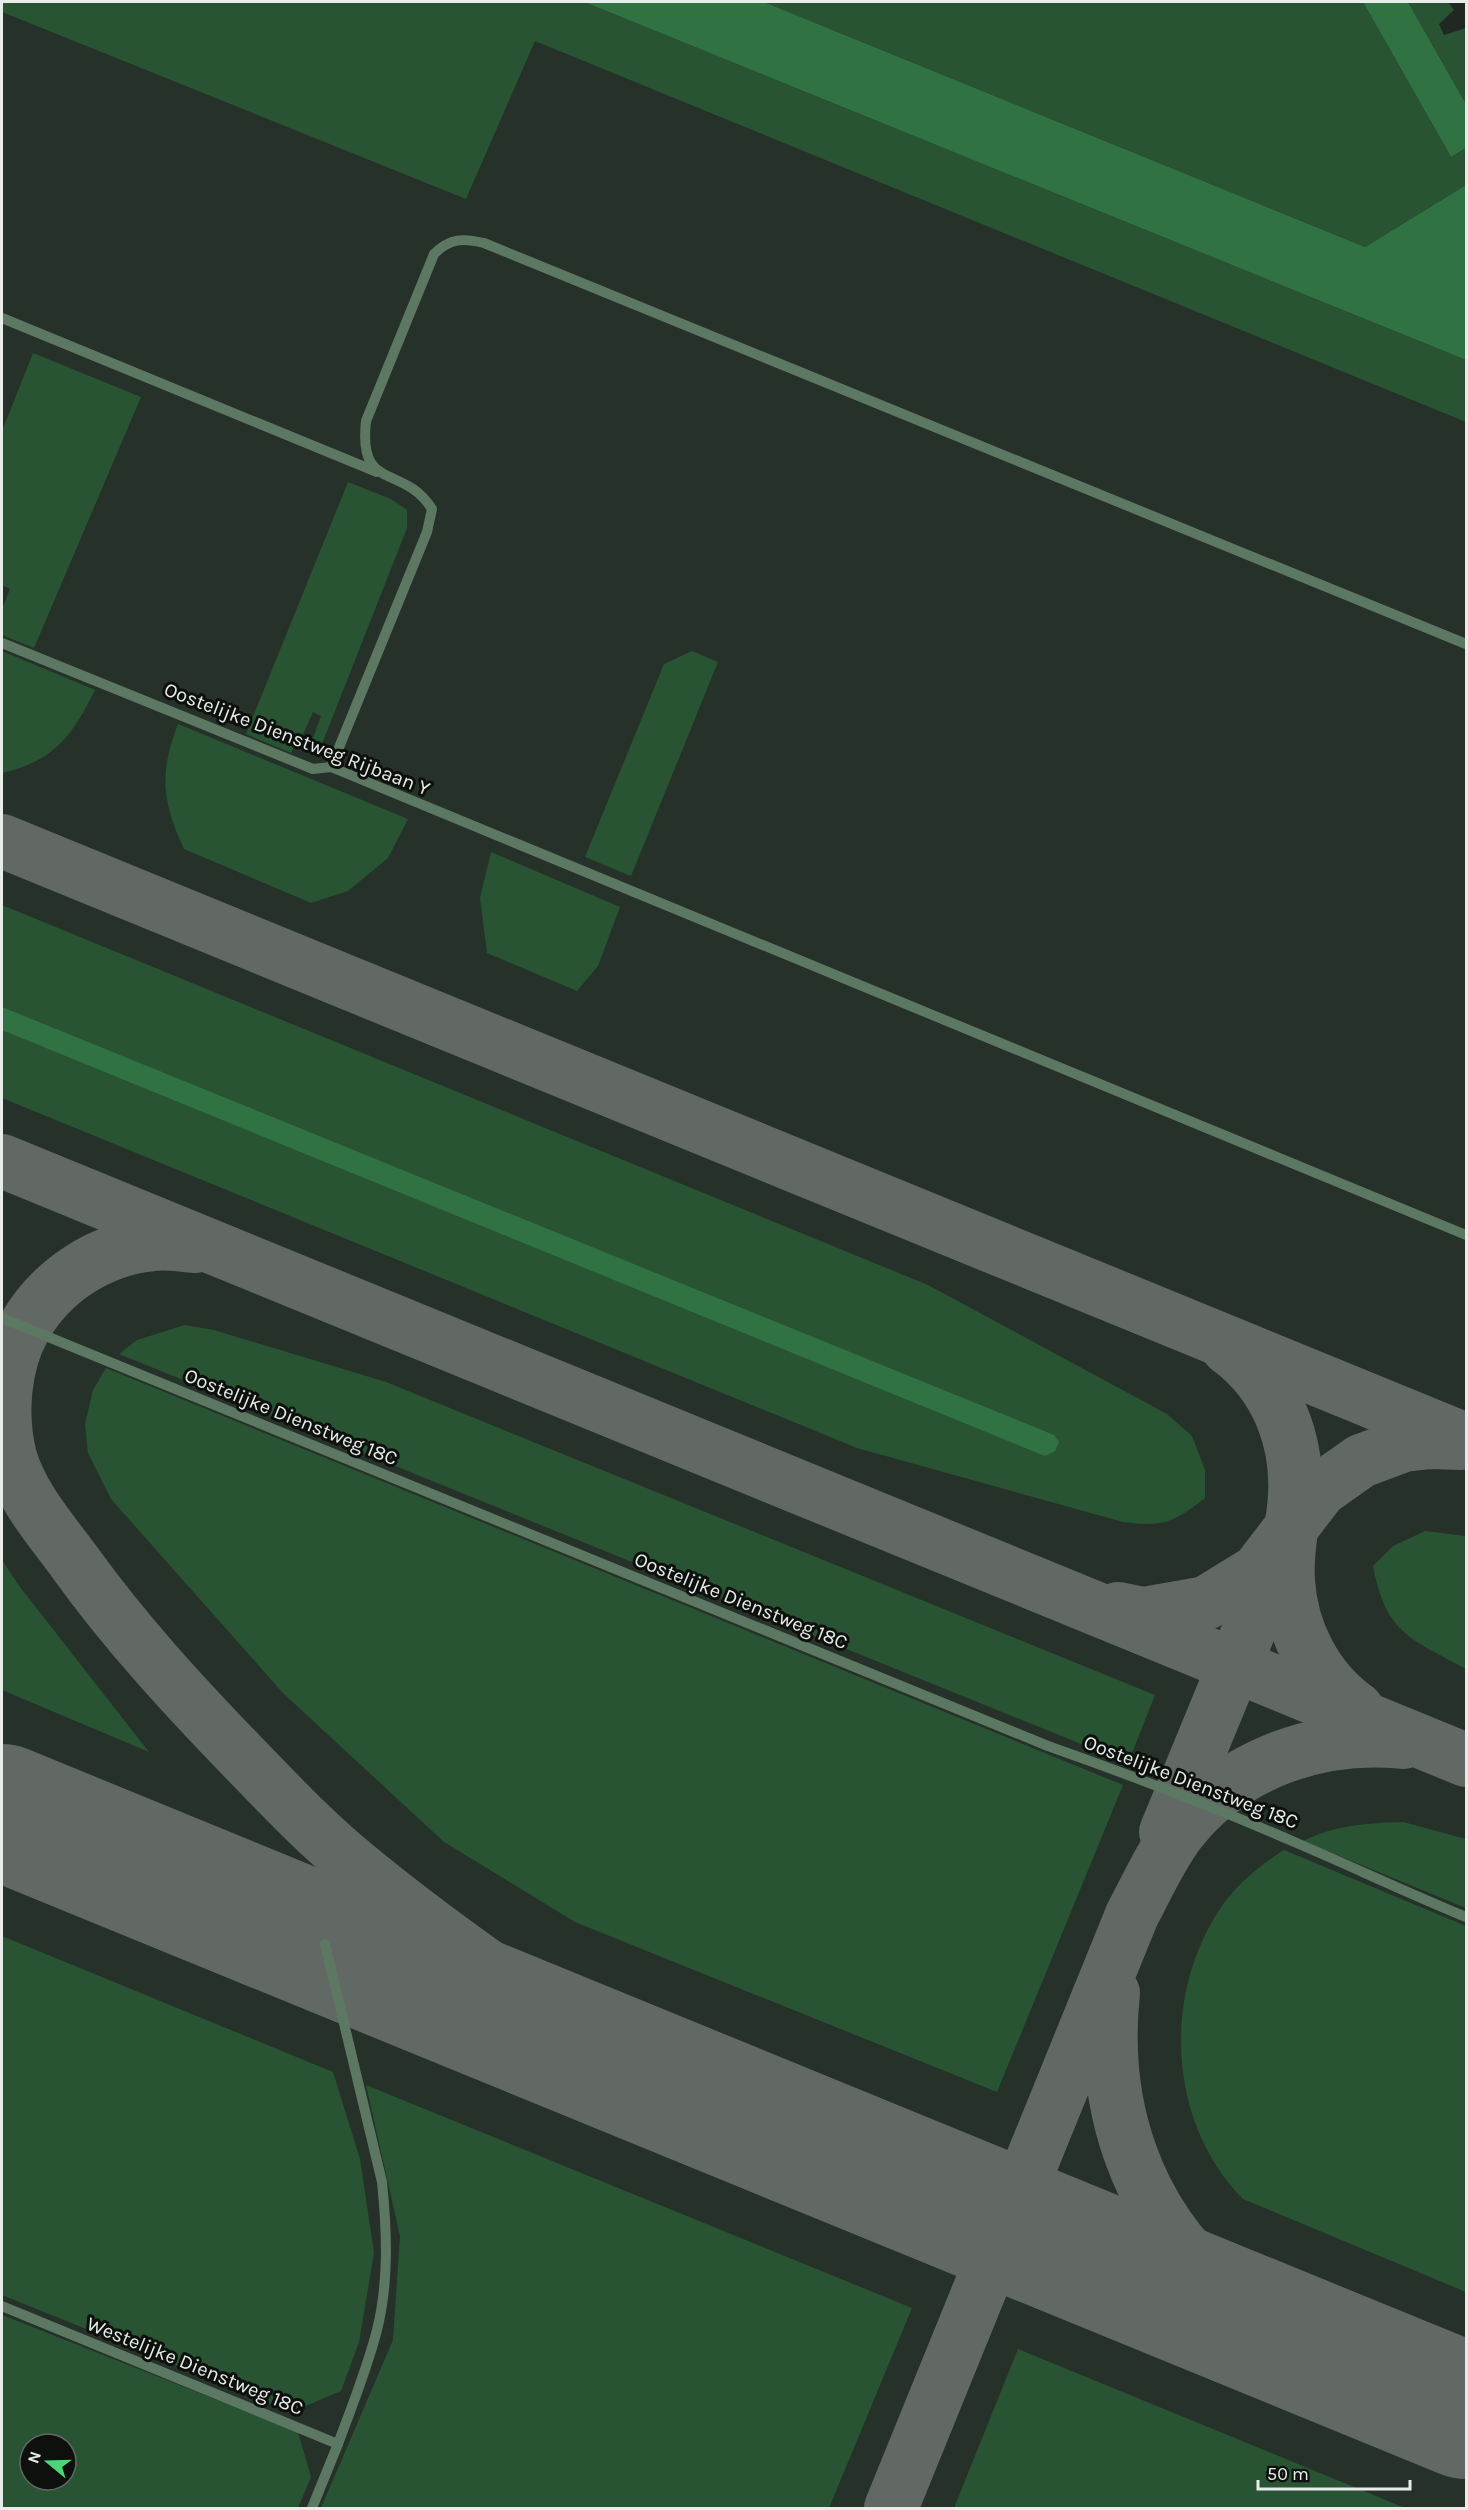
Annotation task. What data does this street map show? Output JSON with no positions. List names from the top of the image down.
{
  "streets": {
    "lane": ["Oostelijke Dienstweg Rijbaan Y", "Oostelijke Dienstweg 18C", "Westelijke Dienstweg 18C"]
  },
  "scale_bar": "50 m",
  "north": "left"
}
